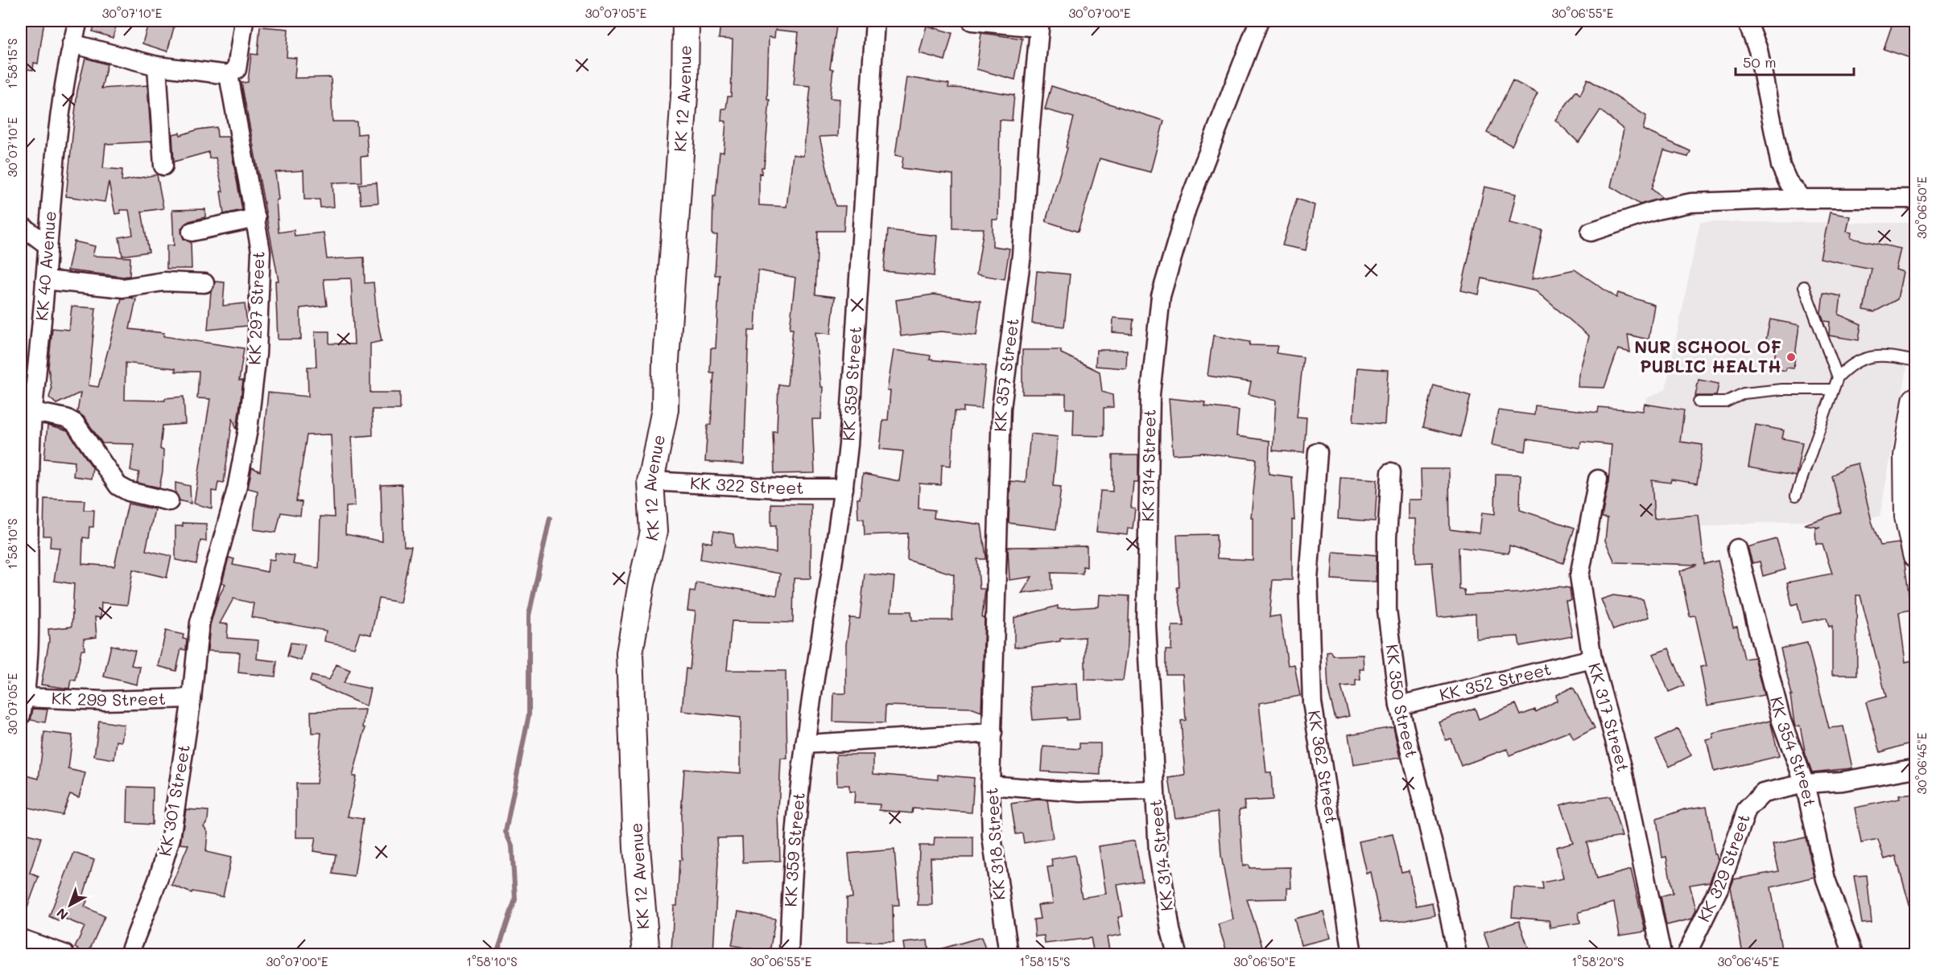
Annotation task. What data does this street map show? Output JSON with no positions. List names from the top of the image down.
{
  "streets": {
    "main road": ["KK 12 Avenue"],
    "street": [
      "KK 40 Avenue",
      "KK 297 Street",
      "KK 357 Street",
      "KK 359 Street",
      "KK 314 Street",
      "KK 322 Street",
      "KK 352 Street",
      "KK 299 Street",
      "KK 350 Street",
      "KK 317 Street",
      "KK 354 Street",
      "KK 362 Street",
      "KK 301 Street",
      "KK 318 Street",
      "KK 329 Street"
    ]
  },
  "crossings": [
    ["KK 12 Avenue", "KK 322 Street"],
    ["KK 40 Avenue", "KK 299 Street"],
    ["KK 297 Street", "KK 299 Street"],
    ["KK 297 Street", "KK 301 Street"],
    ["KK 357 Street", "KK 318 Street"],
    ["KK 359 Street", "KK 322 Street"],
    ["KK 352 Street", "KK 350 Street"],
    ["KK 352 Street", "KK 317 Street"],
    ["KK 299 Street", "KK 301 Street"],
    ["KK 354 Street", "KK 329 Street"]
  ],
  "places": ["NUR SCHOOL OF PUBLIC HEALTH"],
  "scale_bar": "50 m",
  "north": "bottom left",
  "coordinates": [
    "30°07'10\"E",
    "30°07'05\"E",
    "30°07'00\"E",
    "30°06'55\"E",
    "1°58'15\"S",
    "30°06'50\"E",
    "1°58'10\"S",
    "30°06'45\"E",
    "1°58'20\"S"
  ]
}
